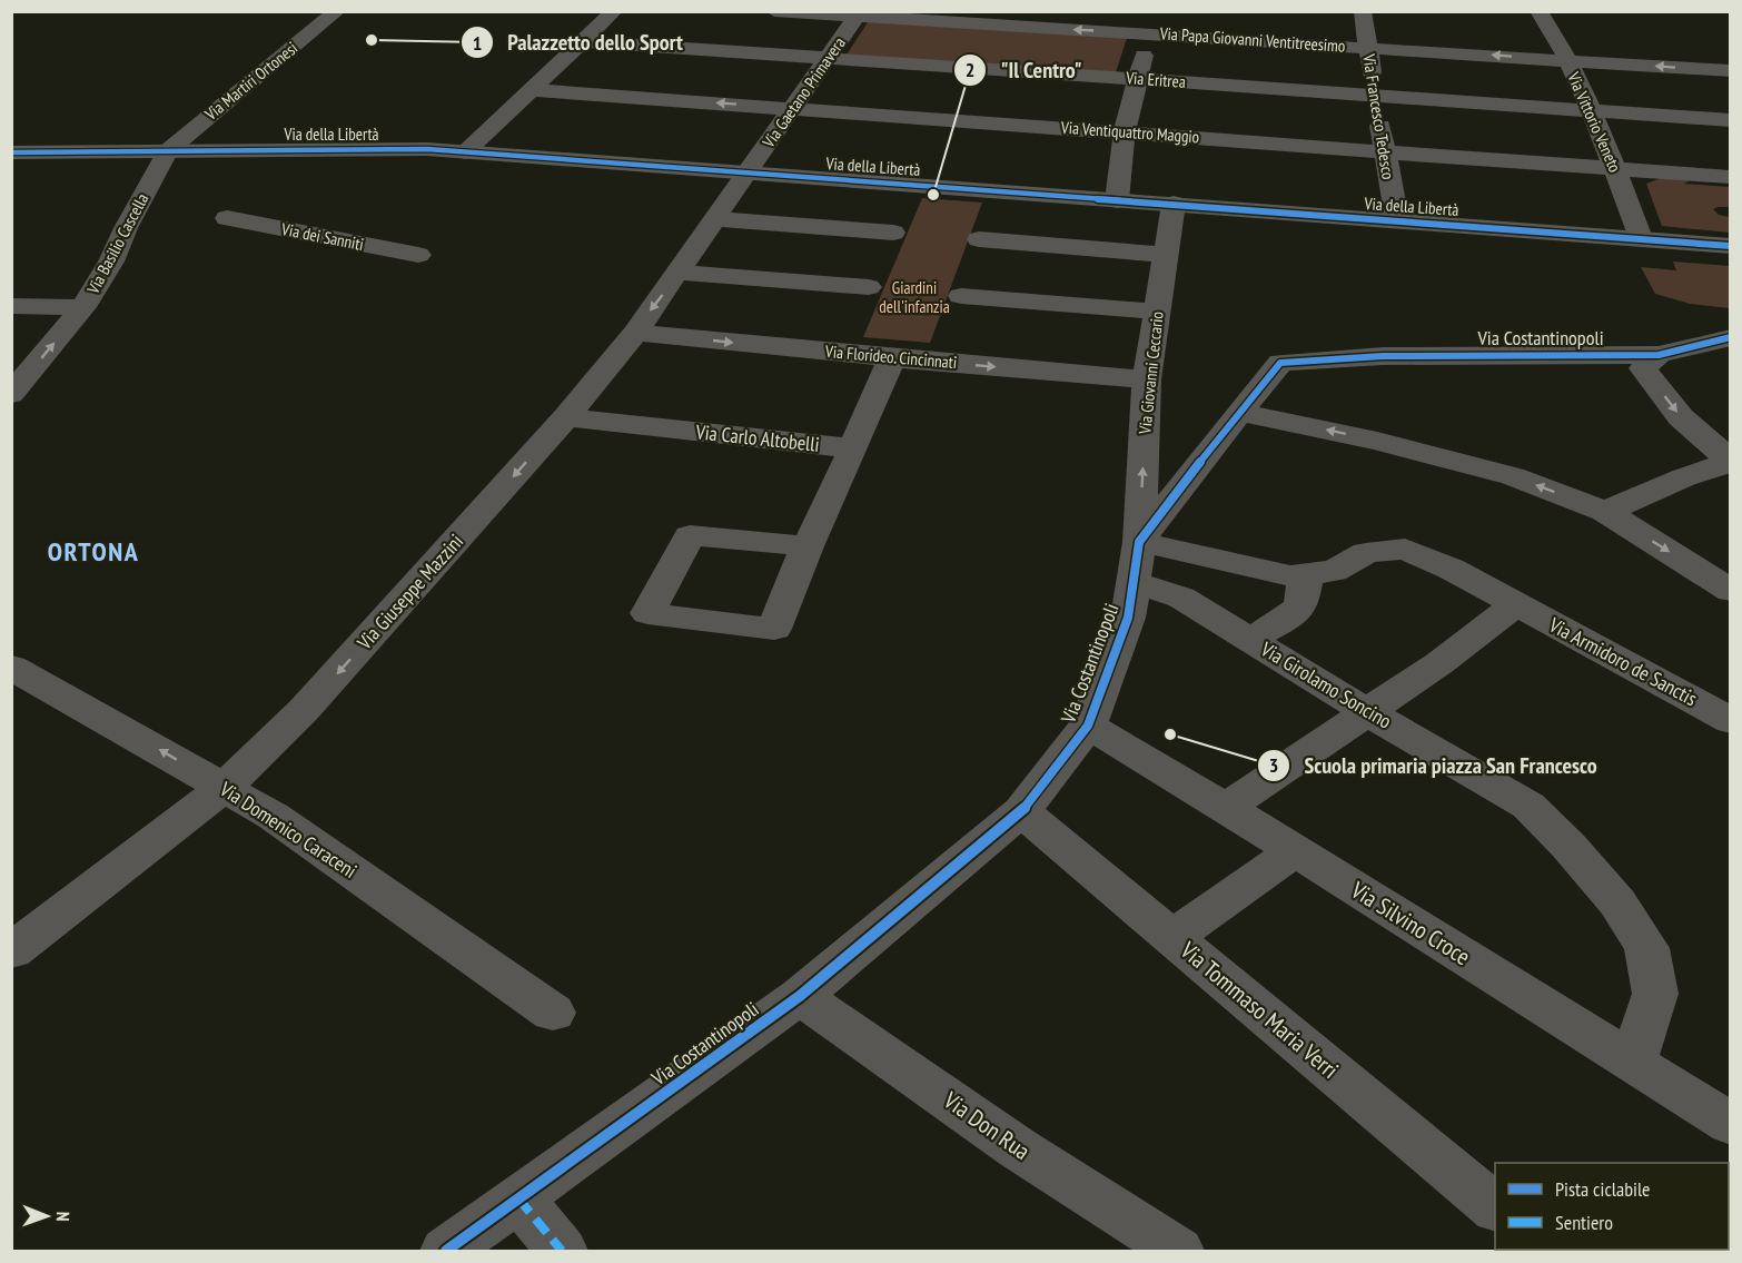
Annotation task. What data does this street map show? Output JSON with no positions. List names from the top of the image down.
{
  "streets": {
    "main road": ["Via della Libertà"],
    "street": [
      "Via Papa Giovanni Ventitreesimo",
      "Via Eritrea",
      "Via Martiri Ortonesi",
      "Via Gaetano Primavera",
      "Via Francesco Tedesco",
      "Via Vittorio Veneto",
      "Via Ventiquattro Maggio",
      "Via dei Sanniti",
      "Via Basilio Cascella",
      "Via Costantinopoli",
      "Via Florideo. Cincinnati",
      "Via Giovanni Ceccario",
      "Via Carlo Altobelli",
      "Via Giuseppe Mazzini",
      "Via Armidoro de Sanctis",
      "Via Girolamo Soncino",
      "Via Domenico Caraceni",
      "Via Silvino Croce",
      "Via Tommaso Maria Verri",
      "Via Don Rua"
    ]
  },
  "crossings": [
    ["Via Papa Giovanni Ventitreesimo", "Via Gaetano Primavera"],
    ["Via Papa Giovanni Ventitreesimo", "Via Francesco Tedesco"],
    ["Via Papa Giovanni Ventitreesimo", "Via Vittorio Veneto"],
    ["Via Eritrea", "Via Gaetano Primavera"],
    ["Via Eritrea", "Via Francesco Tedesco"],
    ["Via Eritrea", "Via Vittorio Veneto"],
    ["Via Martiri Ortonesi", "Via della Libertà"],
    ["Via Martiri Ortonesi", "Via Basilio Cascella"],
    ["Via Gaetano Primavera", "Via Ventiquattro Maggio"],
    ["Via Gaetano Primavera", "Via della Libertà"],
    ["Via Gaetano Primavera", "Via Giuseppe Mazzini"],
    ["Via Francesco Tedesco", "Via Ventiquattro Maggio"],
    ["Via Francesco Tedesco", "Via della Libertà"],
    ["Via Vittorio Veneto", "Via Ventiquattro Maggio"],
    ["Via Vittorio Veneto", "Via della Libertà"],
    ["Via della Libertà", "Via Basilio Cascella"],
    ["Via della Libertà", "Via Giovanni Ceccario"],
    ["Via della Libertà", "Via Giuseppe Mazzini"],
    ["Via Costantinopoli", "Via Giovanni Ceccario"],
    ["Via Costantinopoli", "Via Armidoro de Sanctis"],
    ["Via Costantinopoli", "Via Girolamo Soncino"],
    ["Via Costantinopoli", "Via Silvino Croce"],
    ["Via Costantinopoli", "Via Tommaso Maria Verri"],
    ["Via Costantinopoli", "Via Don Rua"],
    ["Via Florideo. Cincinnati", "Via Giovanni Ceccario"],
    ["Via Florideo. Cincinnati", "Via Giuseppe Mazzini"],
    ["Via Giovanni Ceccario", "Via Armidoro de Sanctis"],
    ["Via Carlo Altobelli", "Via Giuseppe Mazzini"],
    ["Via Giuseppe Mazzini", "Via Domenico Caraceni"],
    ["Via Girolamo Soncino", "Via Silvino Croce"]
  ],
  "one_way": ["Via Basilio Cascella", "Via Giuseppe Mazzini", "Via Domenico Caraceni"],
  "districts": ["ORTONA"],
  "parks": ["Giardini dell'infanzia"],
  "places": ["Palazzetto dello Sport", "\"Il Centro\"", "Scuola primaria piazza San Francesco"],
  "legend": ["Pista ciclabile", "Sentiero"],
  "north": "right"
}
